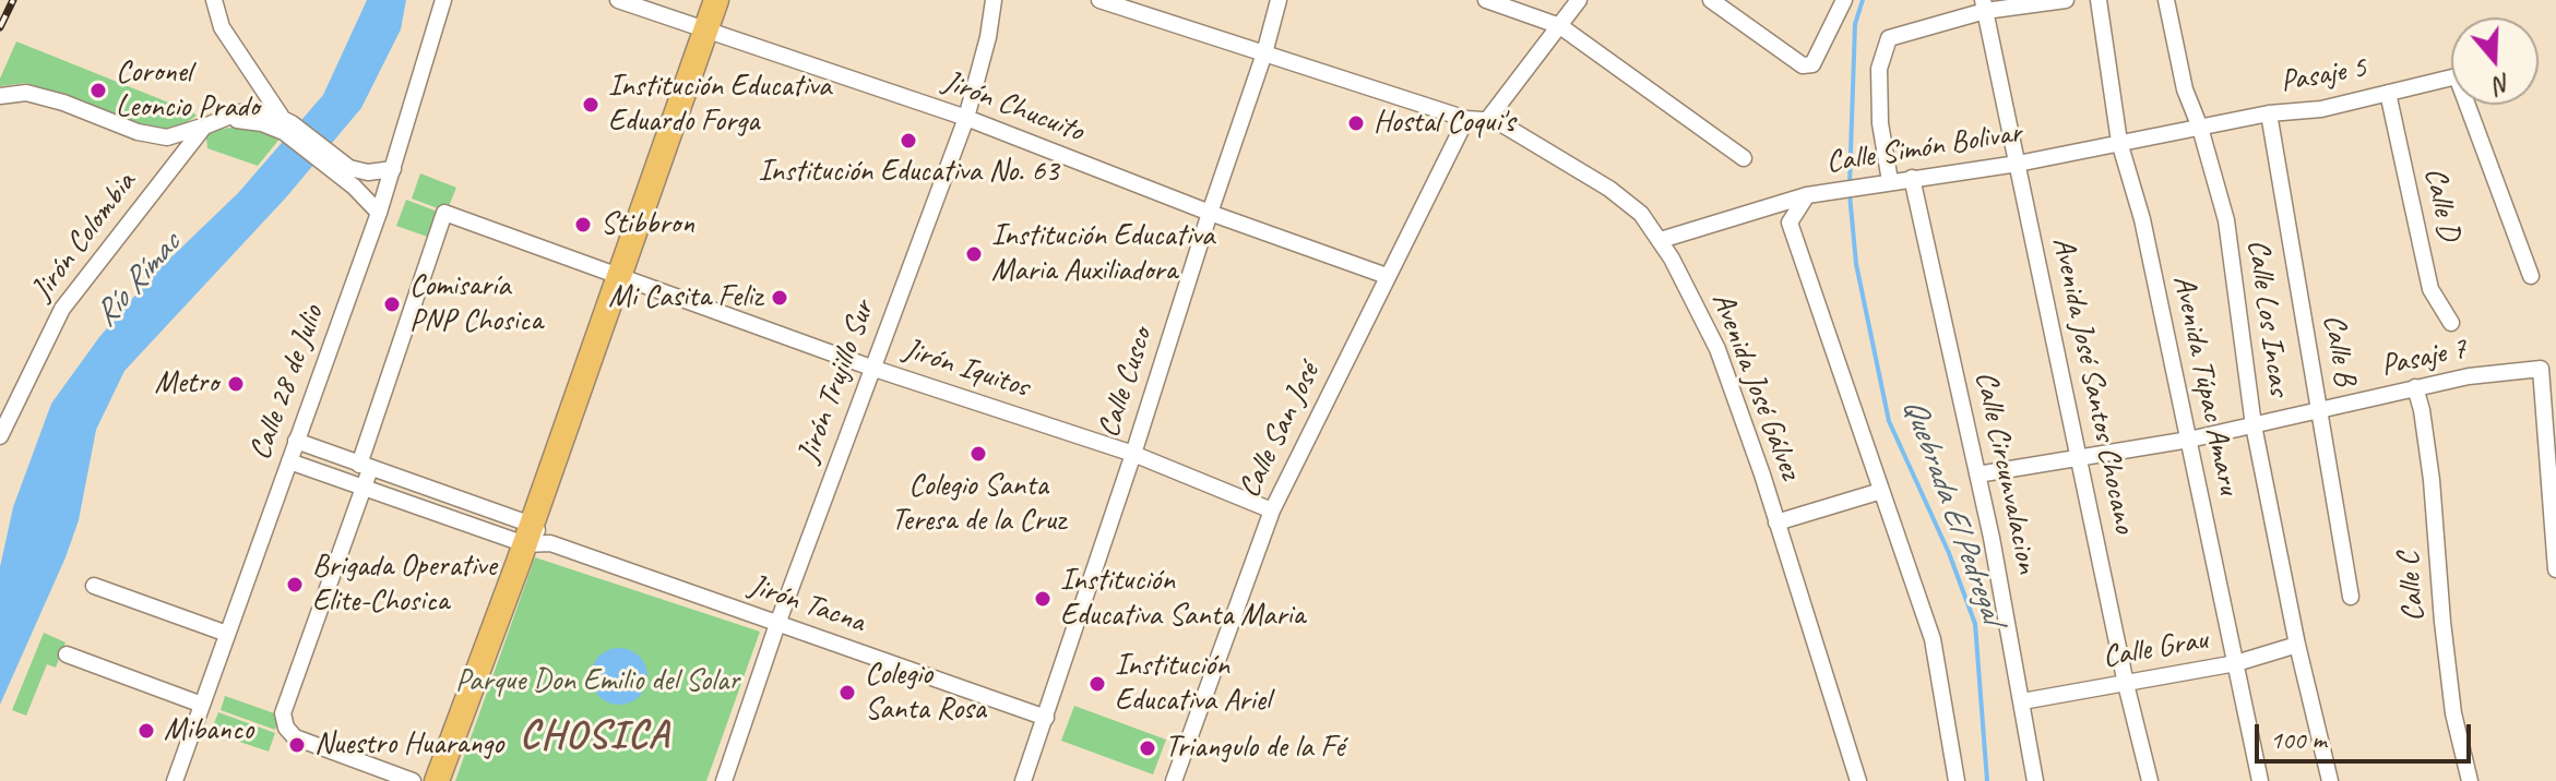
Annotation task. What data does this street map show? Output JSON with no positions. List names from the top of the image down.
{
  "streets": {
    "street": [
      "Pasaje 5",
      "Jirón Chucuito",
      "Calle Simón Bolivar",
      "Calle D",
      "Jirón Colombia",
      "Calle Los Incas",
      "Calle B",
      "Pasaje 7",
      "Jirón Iquitos",
      "Jirón Trujillo Sur",
      "Calle 28 de Julio",
      "Calle Cusco",
      "Avenida José Santos Chocano",
      "Avenida Túpac Amaru",
      "Avenida José Gálvez",
      "Calle San José",
      "Calle Circunvalacion",
      "Calle C",
      "Jirón Tacna",
      "Calle Grau"
    ]
  },
  "crossings": [
    ["Pasaje 5", "Calle Simón Bolivar"],
    ["Pasaje 5", "Calle D"],
    ["Pasaje 5", "Calle Los Incas"],
    ["Pasaje 5", "Calle B"],
    ["Jirón Chucuito", "Jirón Trujillo Sur"],
    ["Jirón Chucuito", "Calle Cusco"],
    ["Jirón Chucuito", "Calle San José"],
    ["Calle Simón Bolivar", "Calle Los Incas"],
    ["Calle Simón Bolivar", "Avenida José Santos Chocano"],
    ["Calle Simón Bolivar", "Avenida Túpac Amaru"],
    ["Calle Simón Bolivar", "Avenida José Gálvez"],
    ["Calle Simón Bolivar", "Calle Circunvalacion"],
    ["Calle Los Incas", "Pasaje 7"],
    ["Calle Los Incas", "Calle Grau"],
    ["Calle B", "Pasaje 7"],
    ["Pasaje 7", "Avenida José Santos Chocano"],
    ["Pasaje 7", "Avenida Túpac Amaru"],
    ["Pasaje 7", "Calle Circunvalacion"],
    ["Pasaje 7", "Calle C"],
    ["Jirón Iquitos", "Jirón Trujillo Sur"],
    ["Jirón Iquitos", "Calle Cusco"],
    ["Jirón Iquitos", "Calle San José"],
    ["Jirón Iquitos", "Jirón Tacna"],
    ["Jirón Trujillo Sur", "Jirón Tacna"],
    ["Calle 28 de Julio", "Jirón Tacna"],
    ["Calle Cusco", "Avenida José Gálvez"],
    ["Calle Cusco", "Jirón Tacna"],
    ["Avenida José Santos Chocano", "Calle Grau"],
    ["Avenida Túpac Amaru", "Calle Grau"],
    ["Avenida José Gálvez", "Calle San José"],
    ["Calle Circunvalacion", "Calle Grau"]
  ],
  "districts": ["CHOSICA"],
  "water": ["Río Rímac", "Quebrada El Pedregal"],
  "parks": ["Parque Don Emilio del Solar"],
  "places": [
    "Coronel Leoncio Prado",
    "Institución Educativa Eduardo Forga",
    "Hostal Coqui's",
    "Institución Educativa No. 63",
    "Stibbron",
    "Institución Educativa Maria Auxiliadora",
    "Mi Casita Feliz",
    "Comisaría PNP Chosica",
    "Metro",
    "Colegio Santa Teresa de la Cruz",
    "Brigada Operative Elite-Chosica",
    "Institución Educativa Santa Maria",
    "Institución Educativa Ariel",
    "Colegio Santa Rosa",
    "Mibanco",
    "Nuestro Huarango",
    "Triangulo de la Fé"
  ],
  "scale_bar": "100 m",
  "north": "bottom"
}
